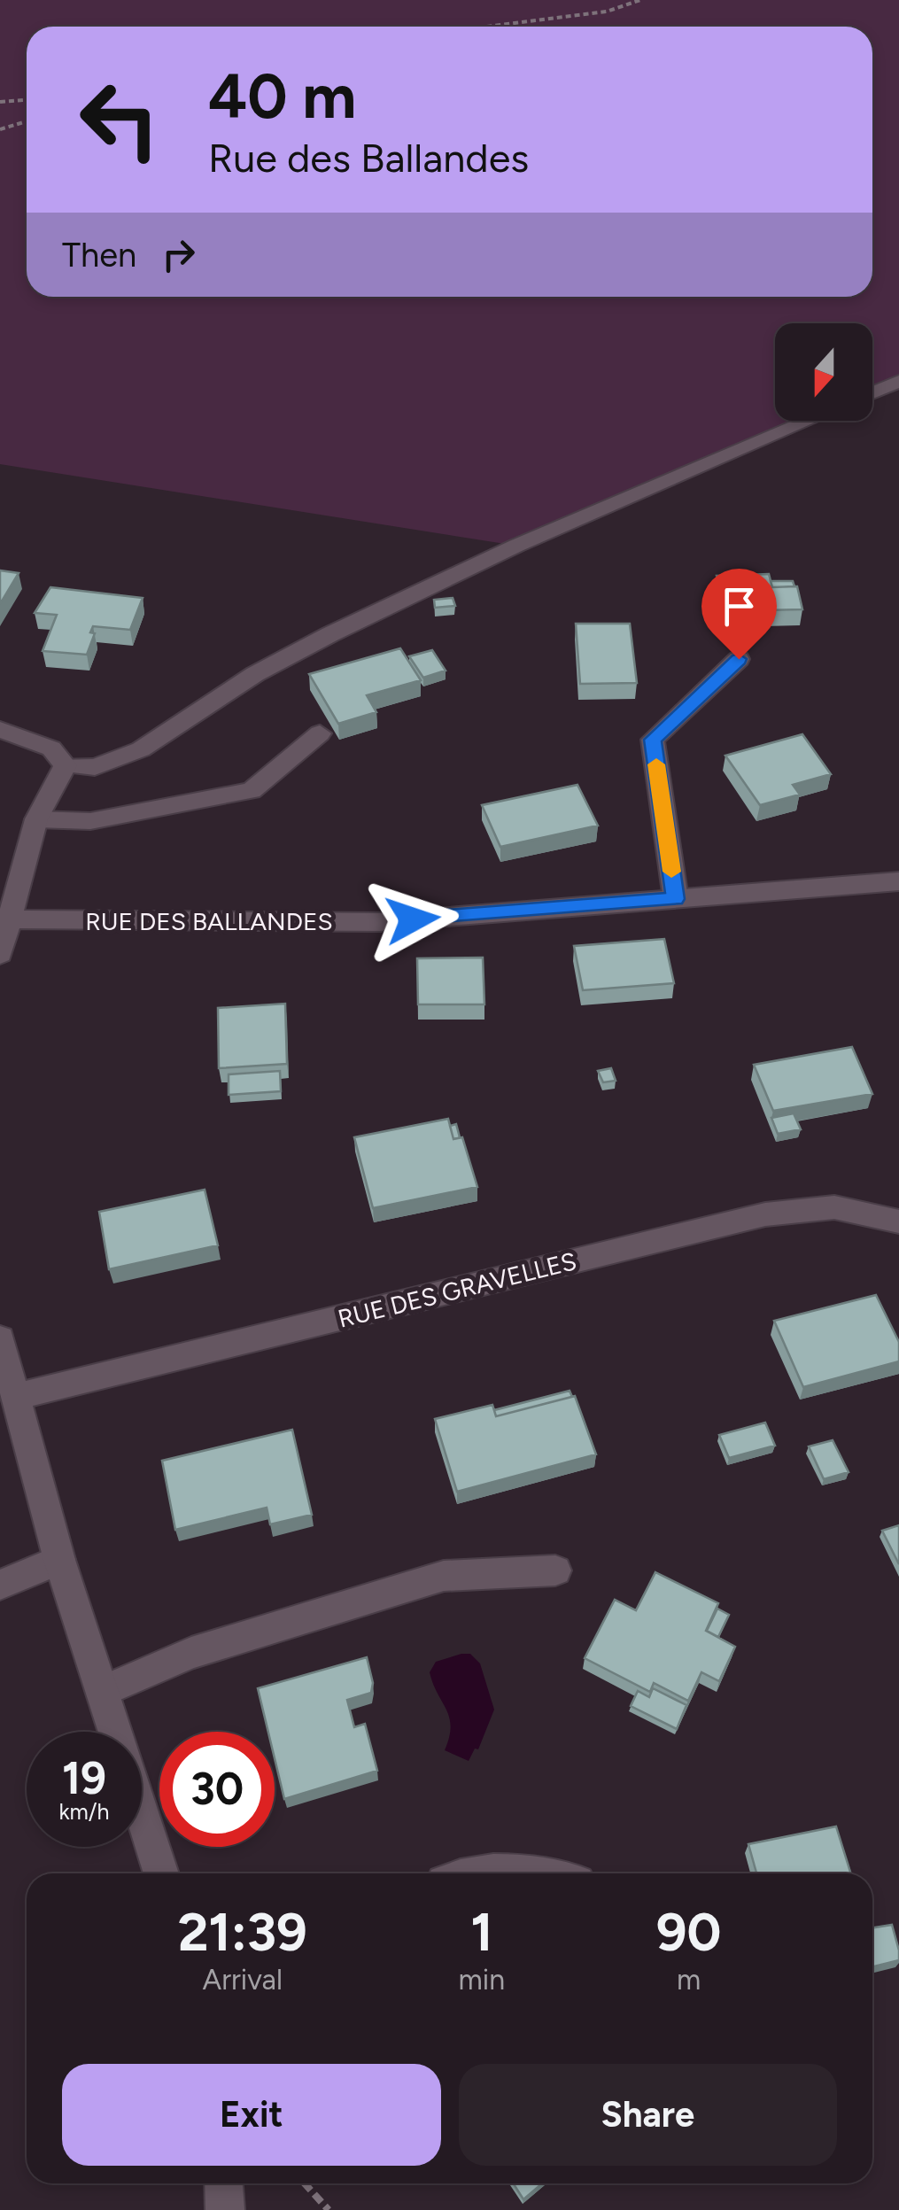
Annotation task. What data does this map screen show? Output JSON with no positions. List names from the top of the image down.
{
  "streets": {
    "street": ["RUE DES BALLANDES", "RUE DES GRAVELLES"]
  },
  "north": "bottom",
  "page": {
    "turn": ["40 m", "Rue des Ballandes"],
    "then": "Then",
    "speed": "19 km/h",
    "limit": "30",
    "eta": [
      "21:39",
      "Arrival",
      "1",
      "min",
      "90",
      "m"
    ],
    "buttons": ["Exit", "Share"]
  }
}
